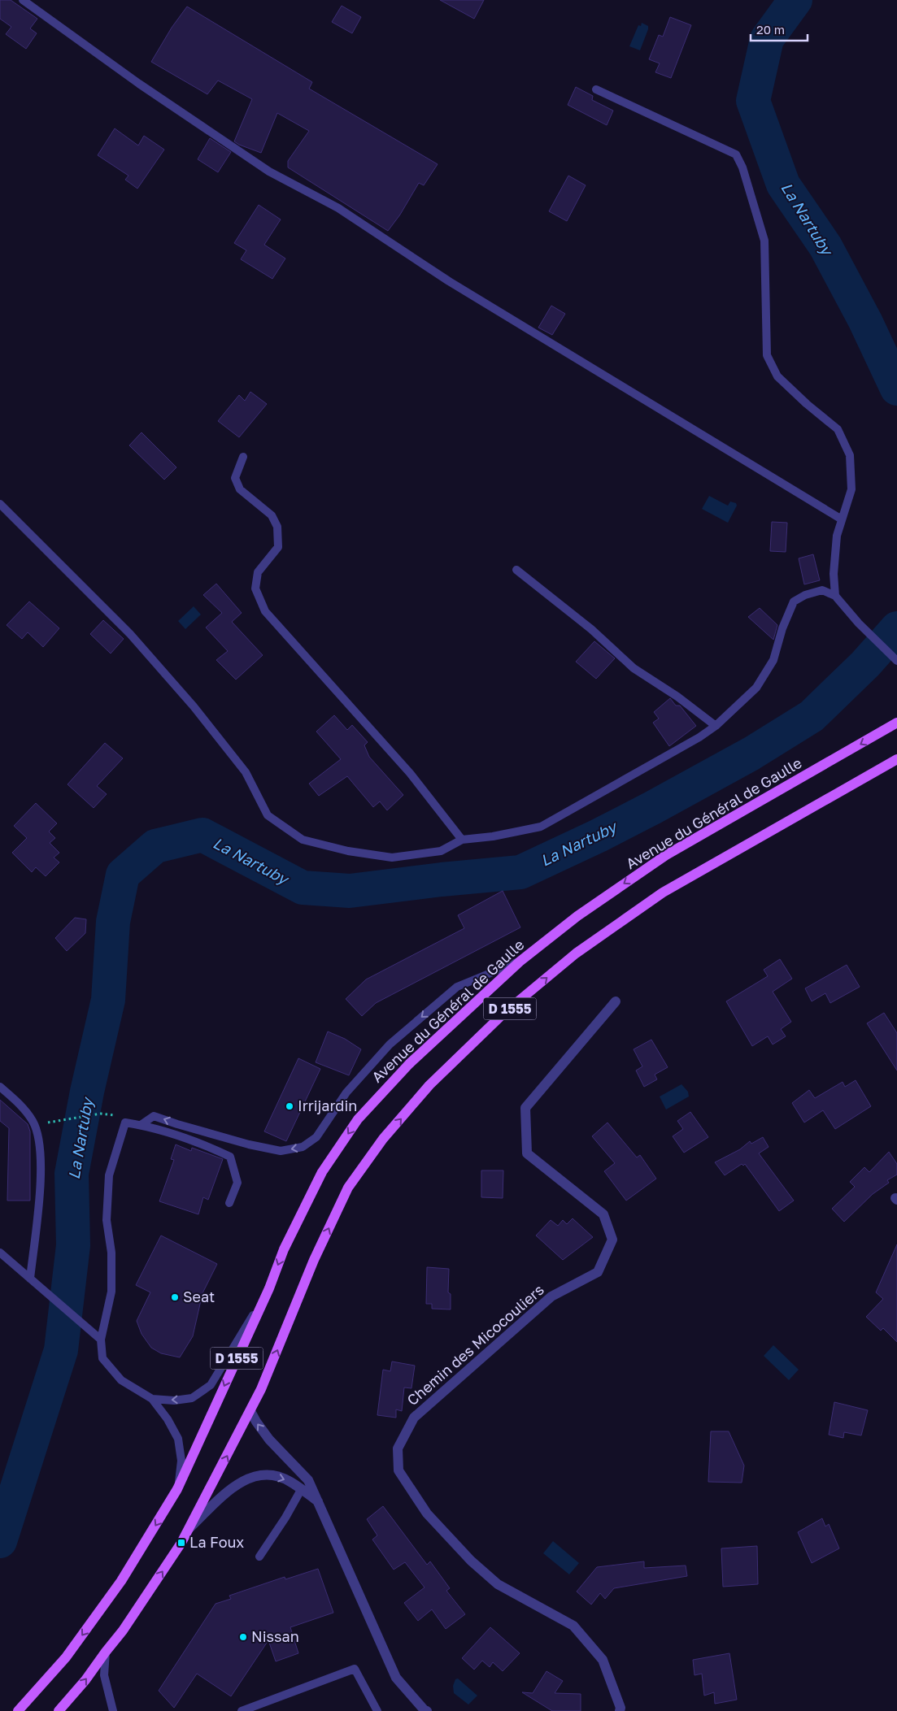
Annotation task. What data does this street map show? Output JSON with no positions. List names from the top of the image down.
{
  "streets": {
    "main road": ["Avenue du Général de Gaulle", "D 1555"],
    "street": ["Chemin des Micocouliers"]
  },
  "water": ["La Nartuby"],
  "places": {
    "other": ["Irrijardin", "Seat", "Nissan"],
    "transit": ["La Foux"]
  },
  "scale_bar": "20 m"
}
